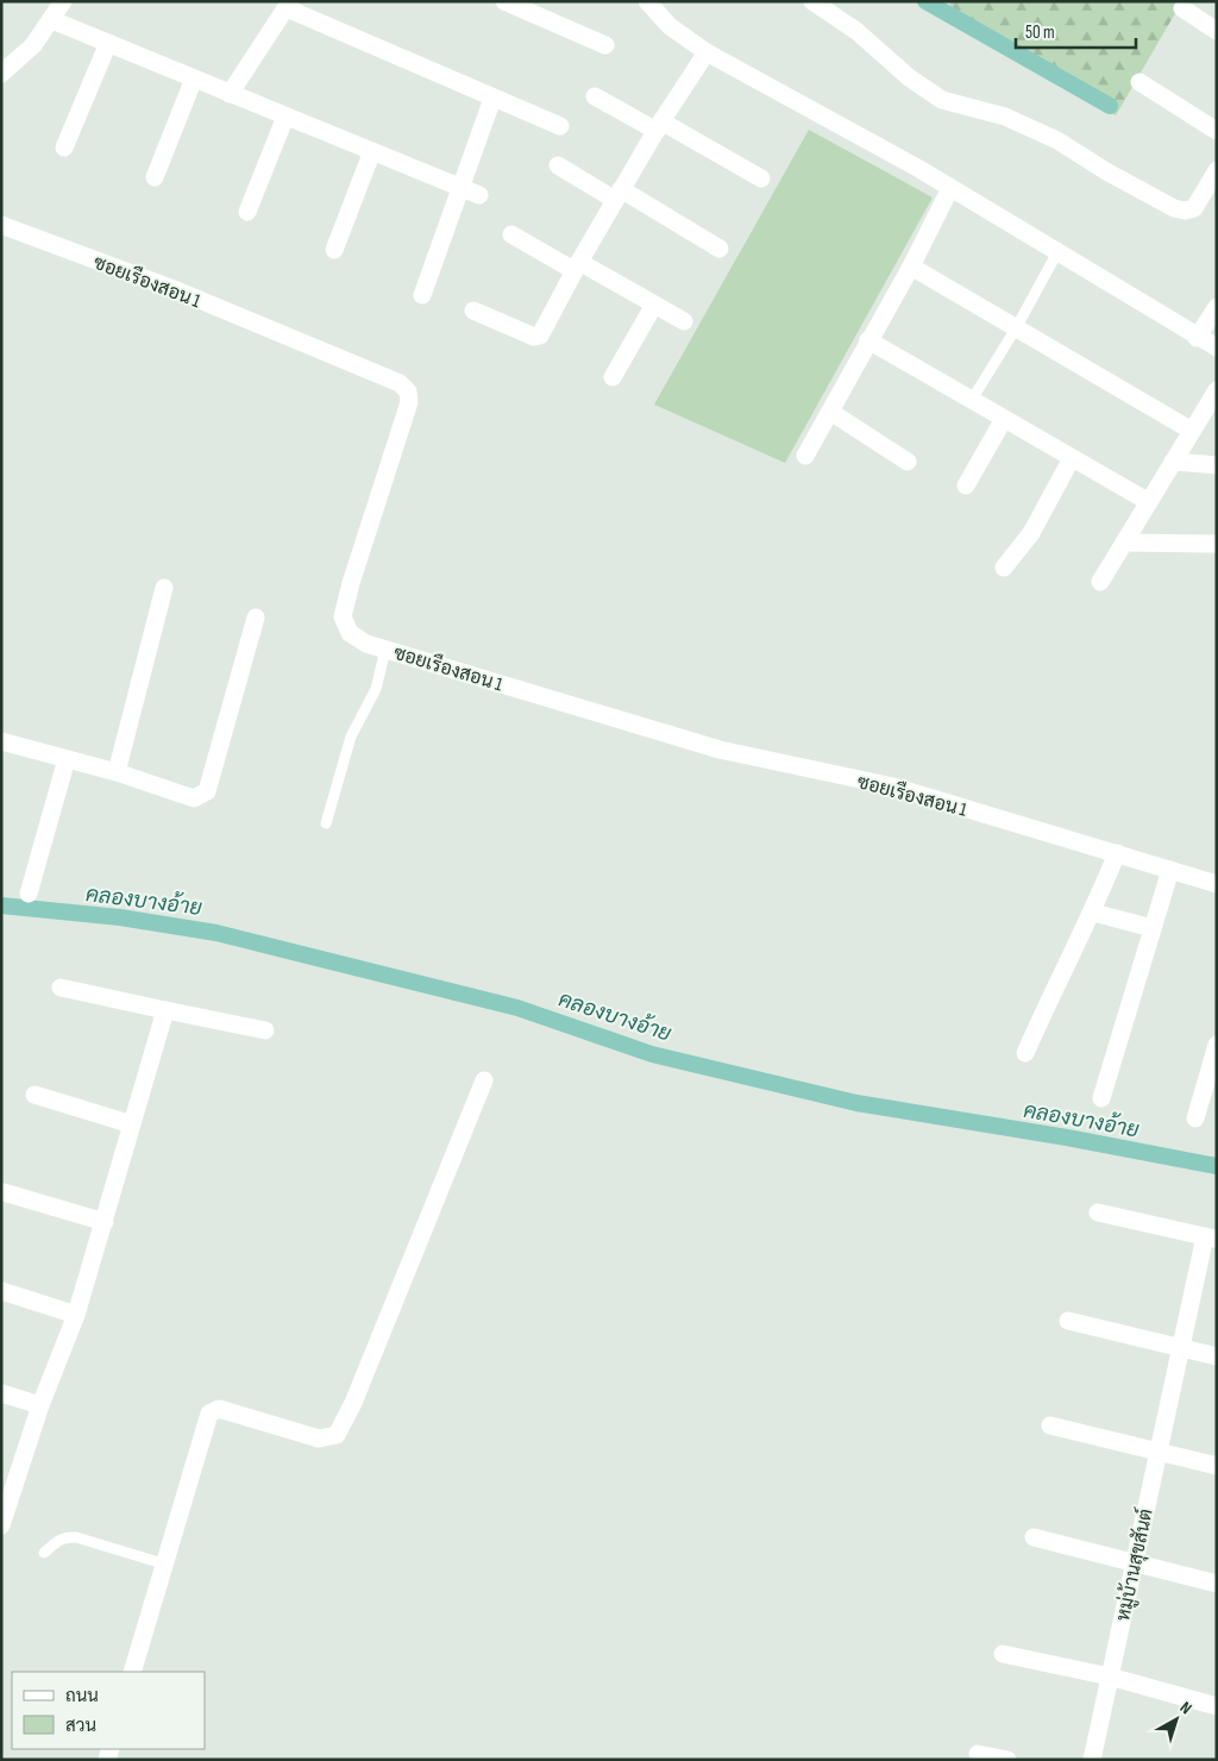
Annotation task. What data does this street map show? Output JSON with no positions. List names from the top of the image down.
{
  "streets": {
    "street": ["ซอยเรืองสอน 1", "หมู่บ้านสุขสันต์"]
  },
  "water": ["คลองบางอ้าย"],
  "legend": ["ถนน", "สวน"],
  "scale_bar": "50 m",
  "north": "top right"
}
